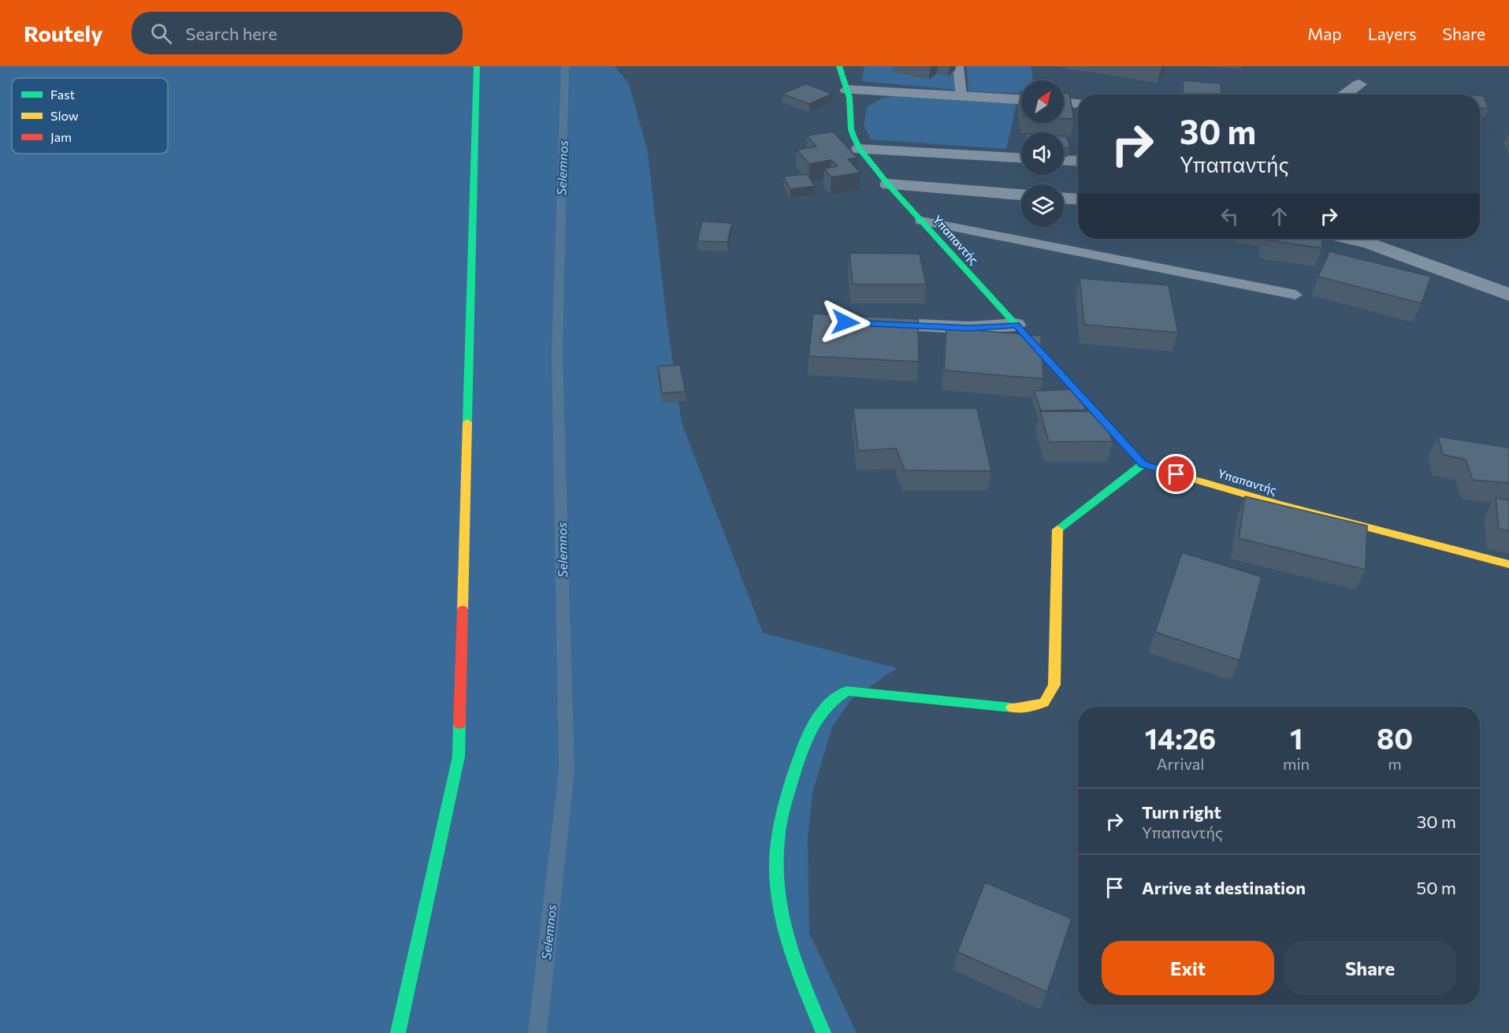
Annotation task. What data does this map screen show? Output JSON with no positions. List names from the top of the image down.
{
  "streets": {
    "street": ["Υπαπαντής"]
  },
  "water": ["Selemnos"],
  "legend": ["Fast", "Slow", "Jam"],
  "north": "top right",
  "page": {
    "header": "Routely",
    "search": "Search here",
    "nav": ["Map", "Layers", "Share"],
    "turn": ["30 m", "Υπαπαντής"],
    "eta": [
      "14:26",
      "Arrival",
      "1",
      "min",
      "80",
      "m"
    ],
    "list": [
      {
        "name": "Turn right",
        "note": "Υπαπαντής",
        "value": "30 m"
      },
      {
        "name": "Arrive at destination",
        "value": "50 m"
      }
    ],
    "buttons": ["Exit", "Share"]
  }
}
